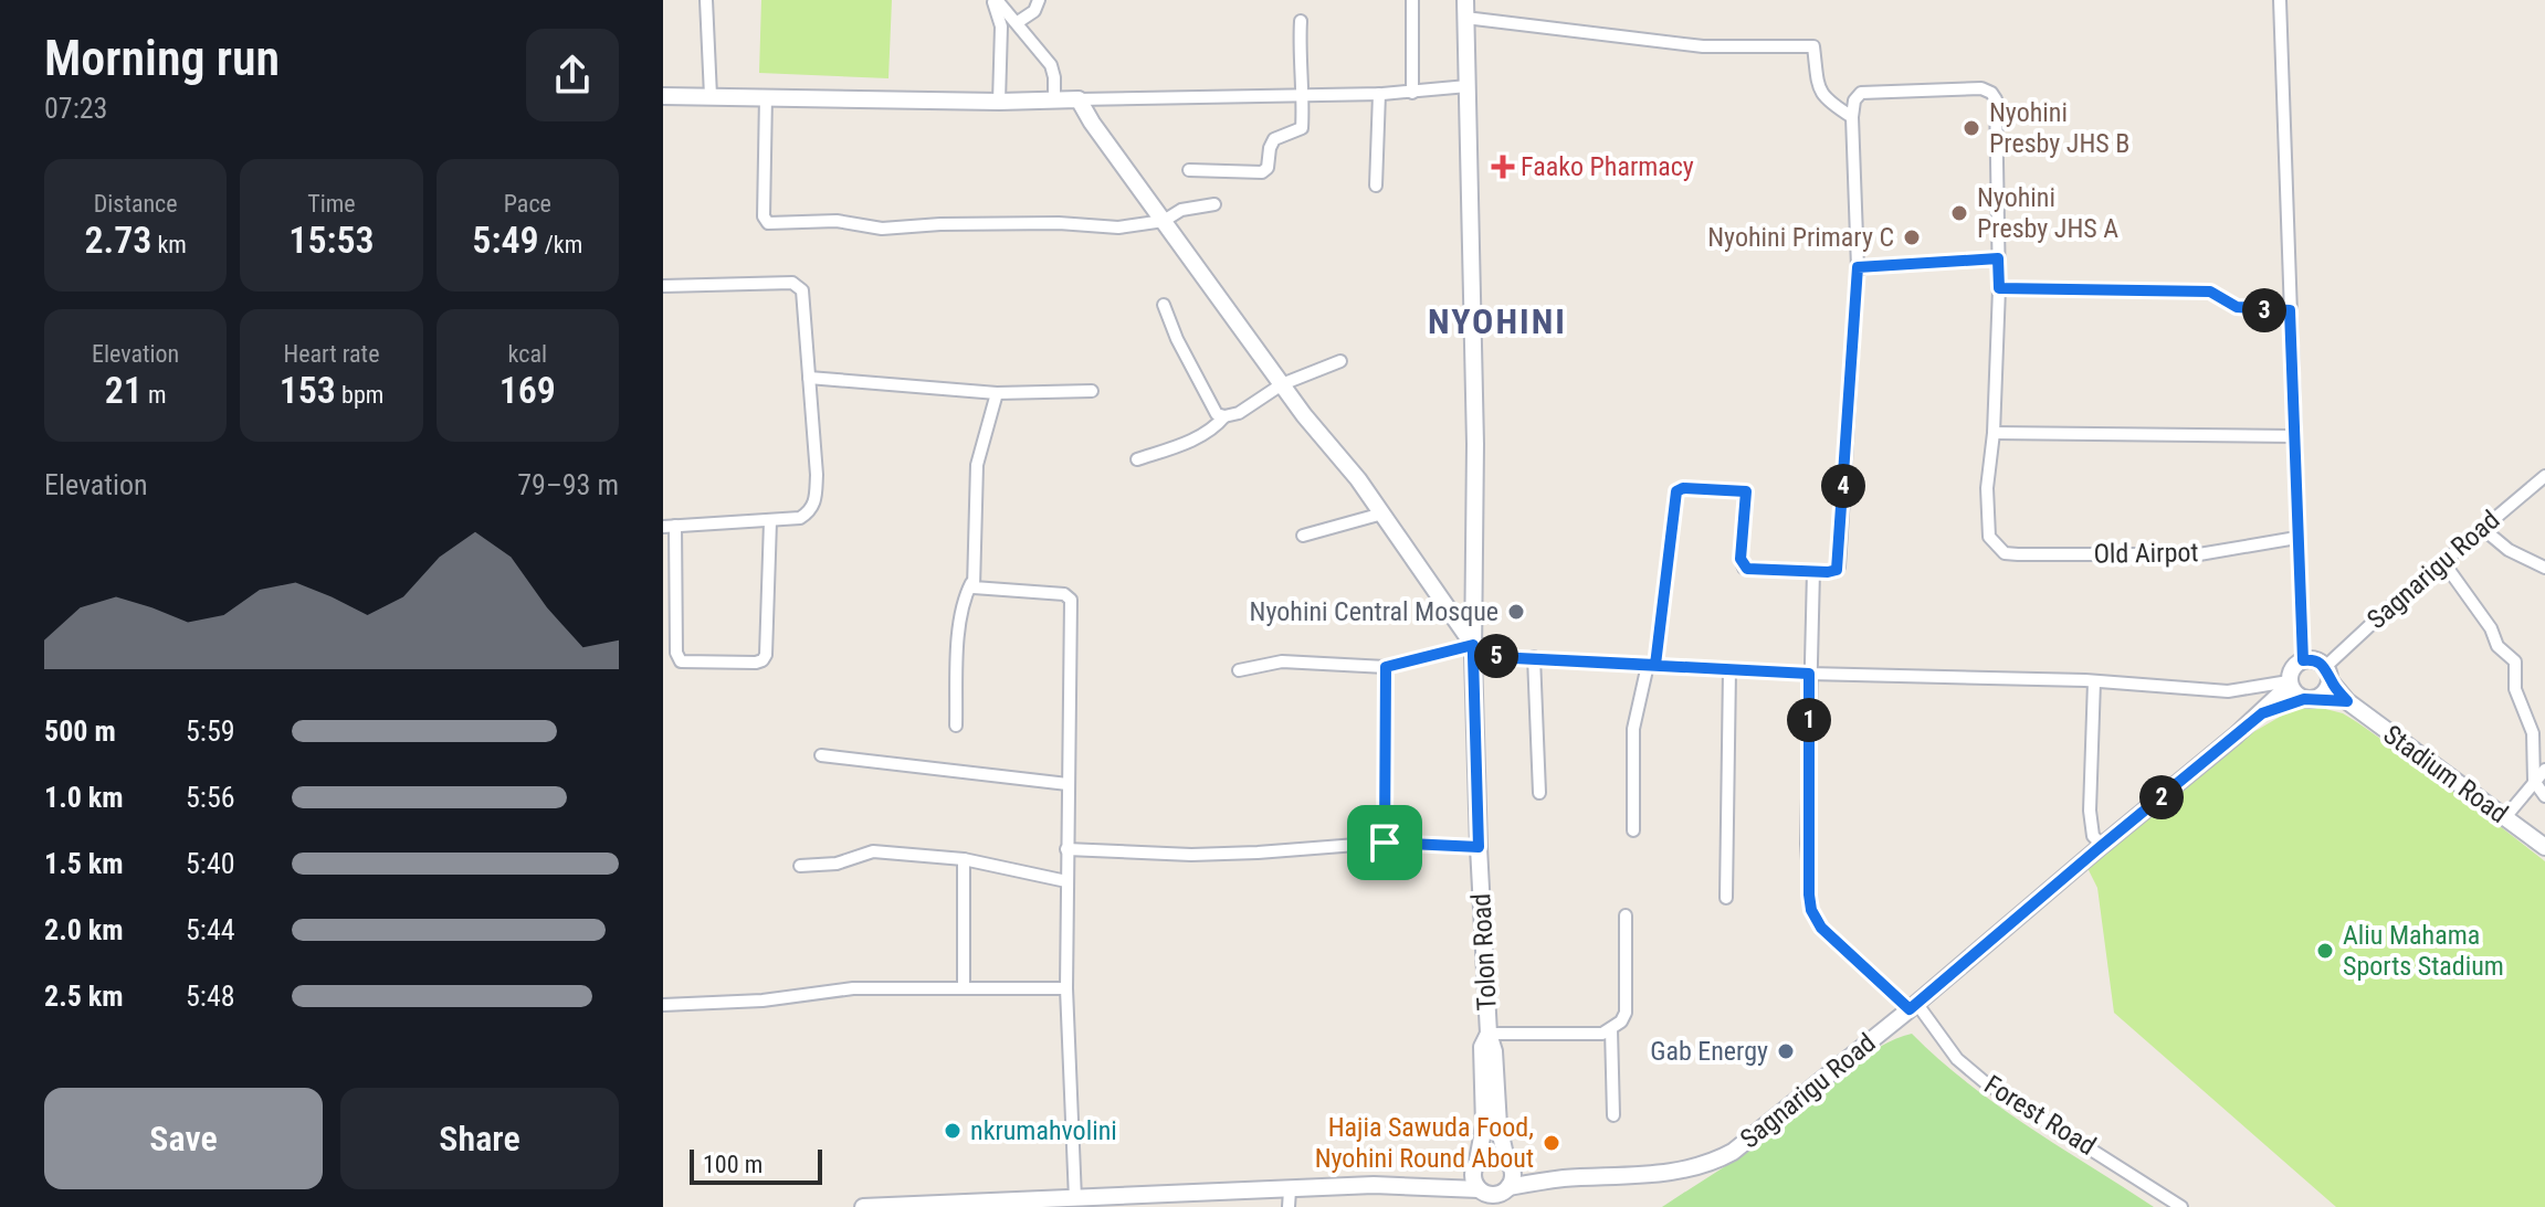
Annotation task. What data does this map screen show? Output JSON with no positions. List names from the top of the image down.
{
  "streets": {
    "main road": ["Sagnarigu Road", "Stadium Road", "Tolon Road"],
    "street": ["Old Airpot", "Forest Road"]
  },
  "crossings": [
    ["Sagnarigu Road", "Stadium Road"],
    ["Sagnarigu Road", "Forest Road"]
  ],
  "districts": ["NYOHINI"],
  "places": {
    "other": [
      "Nyohini Presby JHS B",
      "Nyohini Presby JHS A",
      "Nyohini Primary C",
      "Nyohini Central Mosque",
      "Aliu Mahama Sports Stadium",
      "Gab Energy",
      "nkrumahvolini",
      "Hajia Sawuda Food, Nyohini Round About"
    ],
    "health": ["Faako Pharmacy"]
  },
  "scale_bar": "100 m",
  "page": {
    "heading": ["Morning run", "07:23"],
    "stats": [
      ["Distance", "2.73 km"],
      ["Time", "15:53"],
      ["Pace", "5:49 /km"],
      ["Elevation", "21 m"],
      ["Heart rate", "153 bpm"],
      ["kcal", "169"]
    ],
    "pins": [
      "3",
      "4",
      "5",
      "1",
      "2"
    ],
    "chart": ["Elevation", "79–93 m"],
    "list": [
      {
        "name": "500 m",
        "note": "5:59"
      },
      {
        "name": "1.0 km",
        "note": "5:56"
      },
      {
        "name": "1.5 km",
        "note": "5:40"
      },
      {
        "name": "2.0 km",
        "note": "5:44"
      },
      {
        "name": "2.5 km",
        "note": "5:48"
      }
    ],
    "buttons": ["Save", "Share"],
    "scale": "100 m"
  }
}
